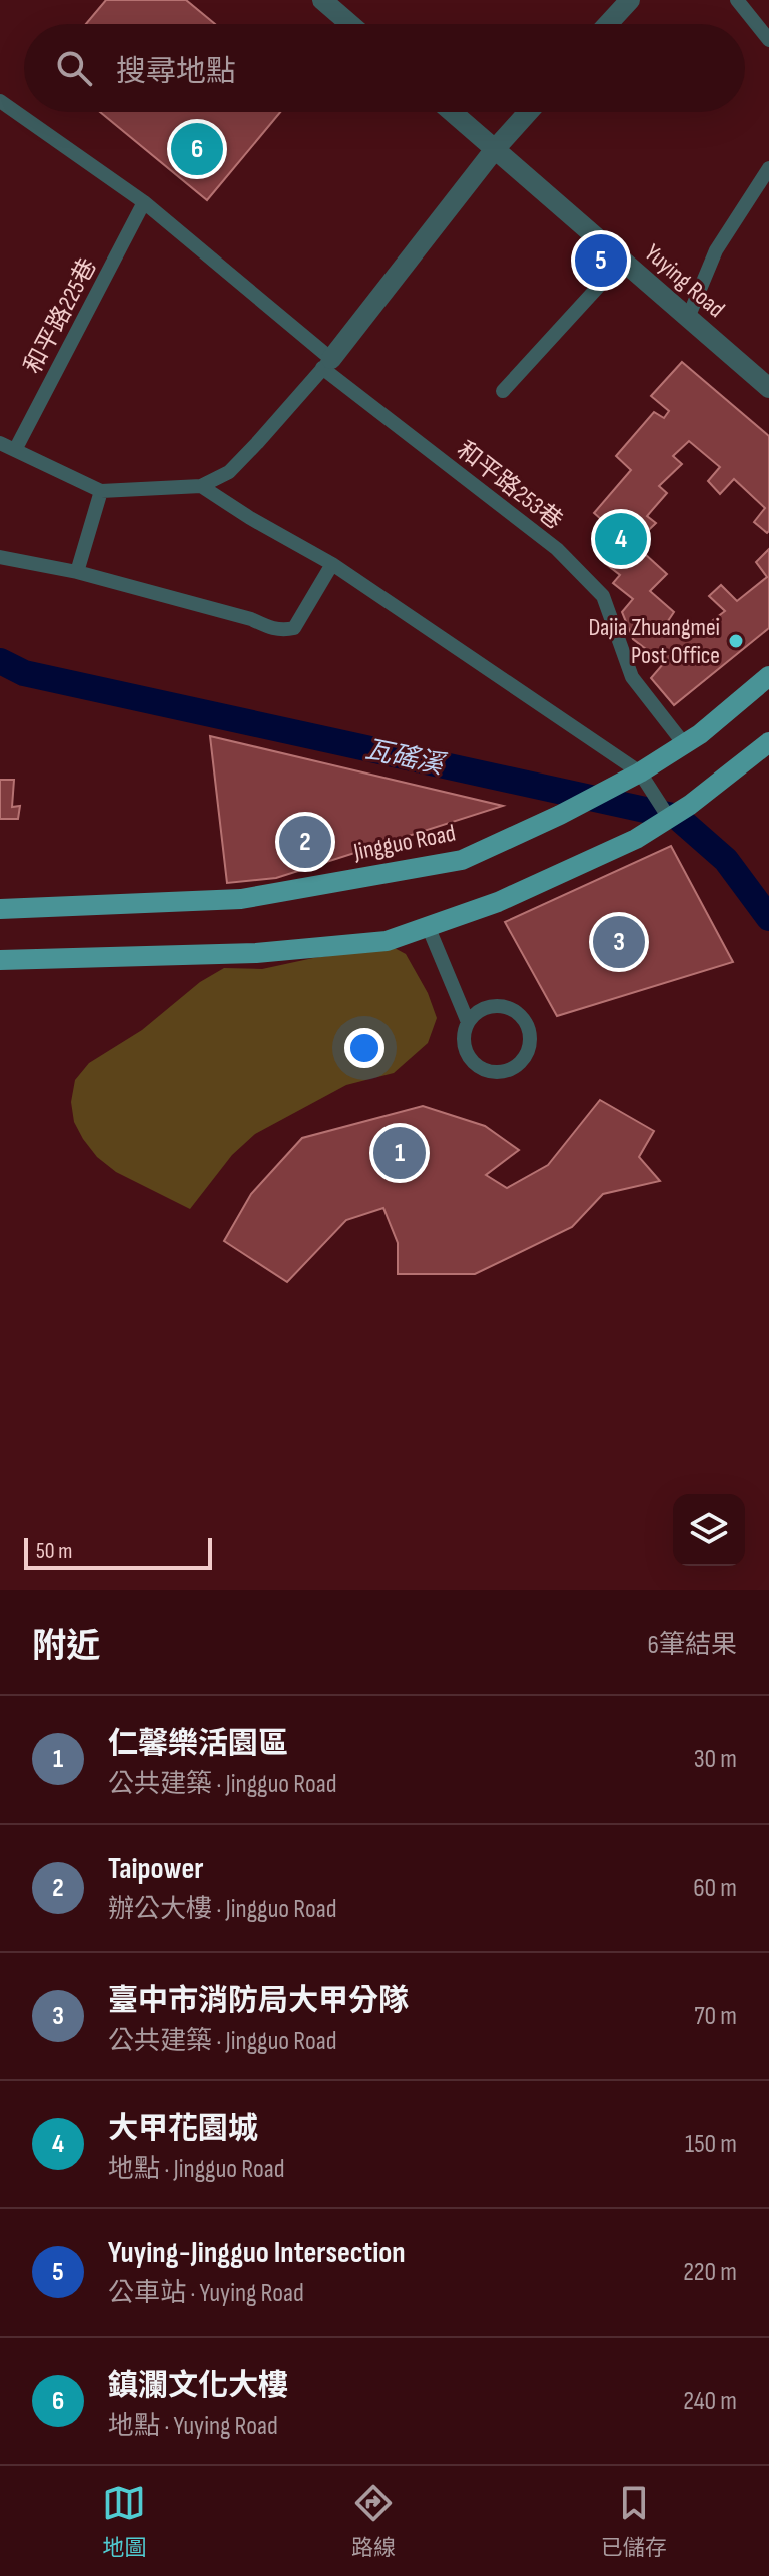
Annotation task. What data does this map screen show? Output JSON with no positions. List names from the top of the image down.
{
  "streets": {
    "main road": ["Jingguo Road"],
    "street": ["Yuying Road"],
    "lane": ["和平路225巷", "和平路253巷"]
  },
  "crossings": [
    ["和平路253巷", "Jingguo Road"]
  ],
  "water": ["瓦磘溪"],
  "places": ["Dajia Zhuangmei Post Office"],
  "scale_bar": "50 m",
  "page": {
    "search": "搜尋地點",
    "pins": [
      "6",
      "5",
      "4",
      "2",
      "3",
      "1"
    ],
    "scale": "50 m",
    "heading": ["附近", "6筆結果"],
    "list": [
      {
        "mark": "1",
        "name": "仁馨樂活園區",
        "note": "公共建築 · Jingguo Road",
        "value": "30 m"
      },
      {
        "mark": "2",
        "name": "Taipower",
        "note": "辦公大樓 · Jingguo Road",
        "value": "60 m"
      },
      {
        "mark": "3",
        "name": "臺中市消防局大甲分隊",
        "note": "公共建築 · Jingguo Road",
        "value": "70 m"
      },
      {
        "mark": "4",
        "name": "大甲花園城",
        "note": "地點 · Jingguo Road",
        "value": "150 m"
      },
      {
        "mark": "5",
        "name": "Yuying-Jingguo Intersection",
        "note": "公車站 · Yuying Road",
        "value": "220 m"
      },
      {
        "mark": "6",
        "name": "鎮瀾文化大樓",
        "note": "地點 · Yuying Road",
        "value": "240 m"
      }
    ],
    "nav": ["地圖", "路線", "已儲存"]
  }
}
